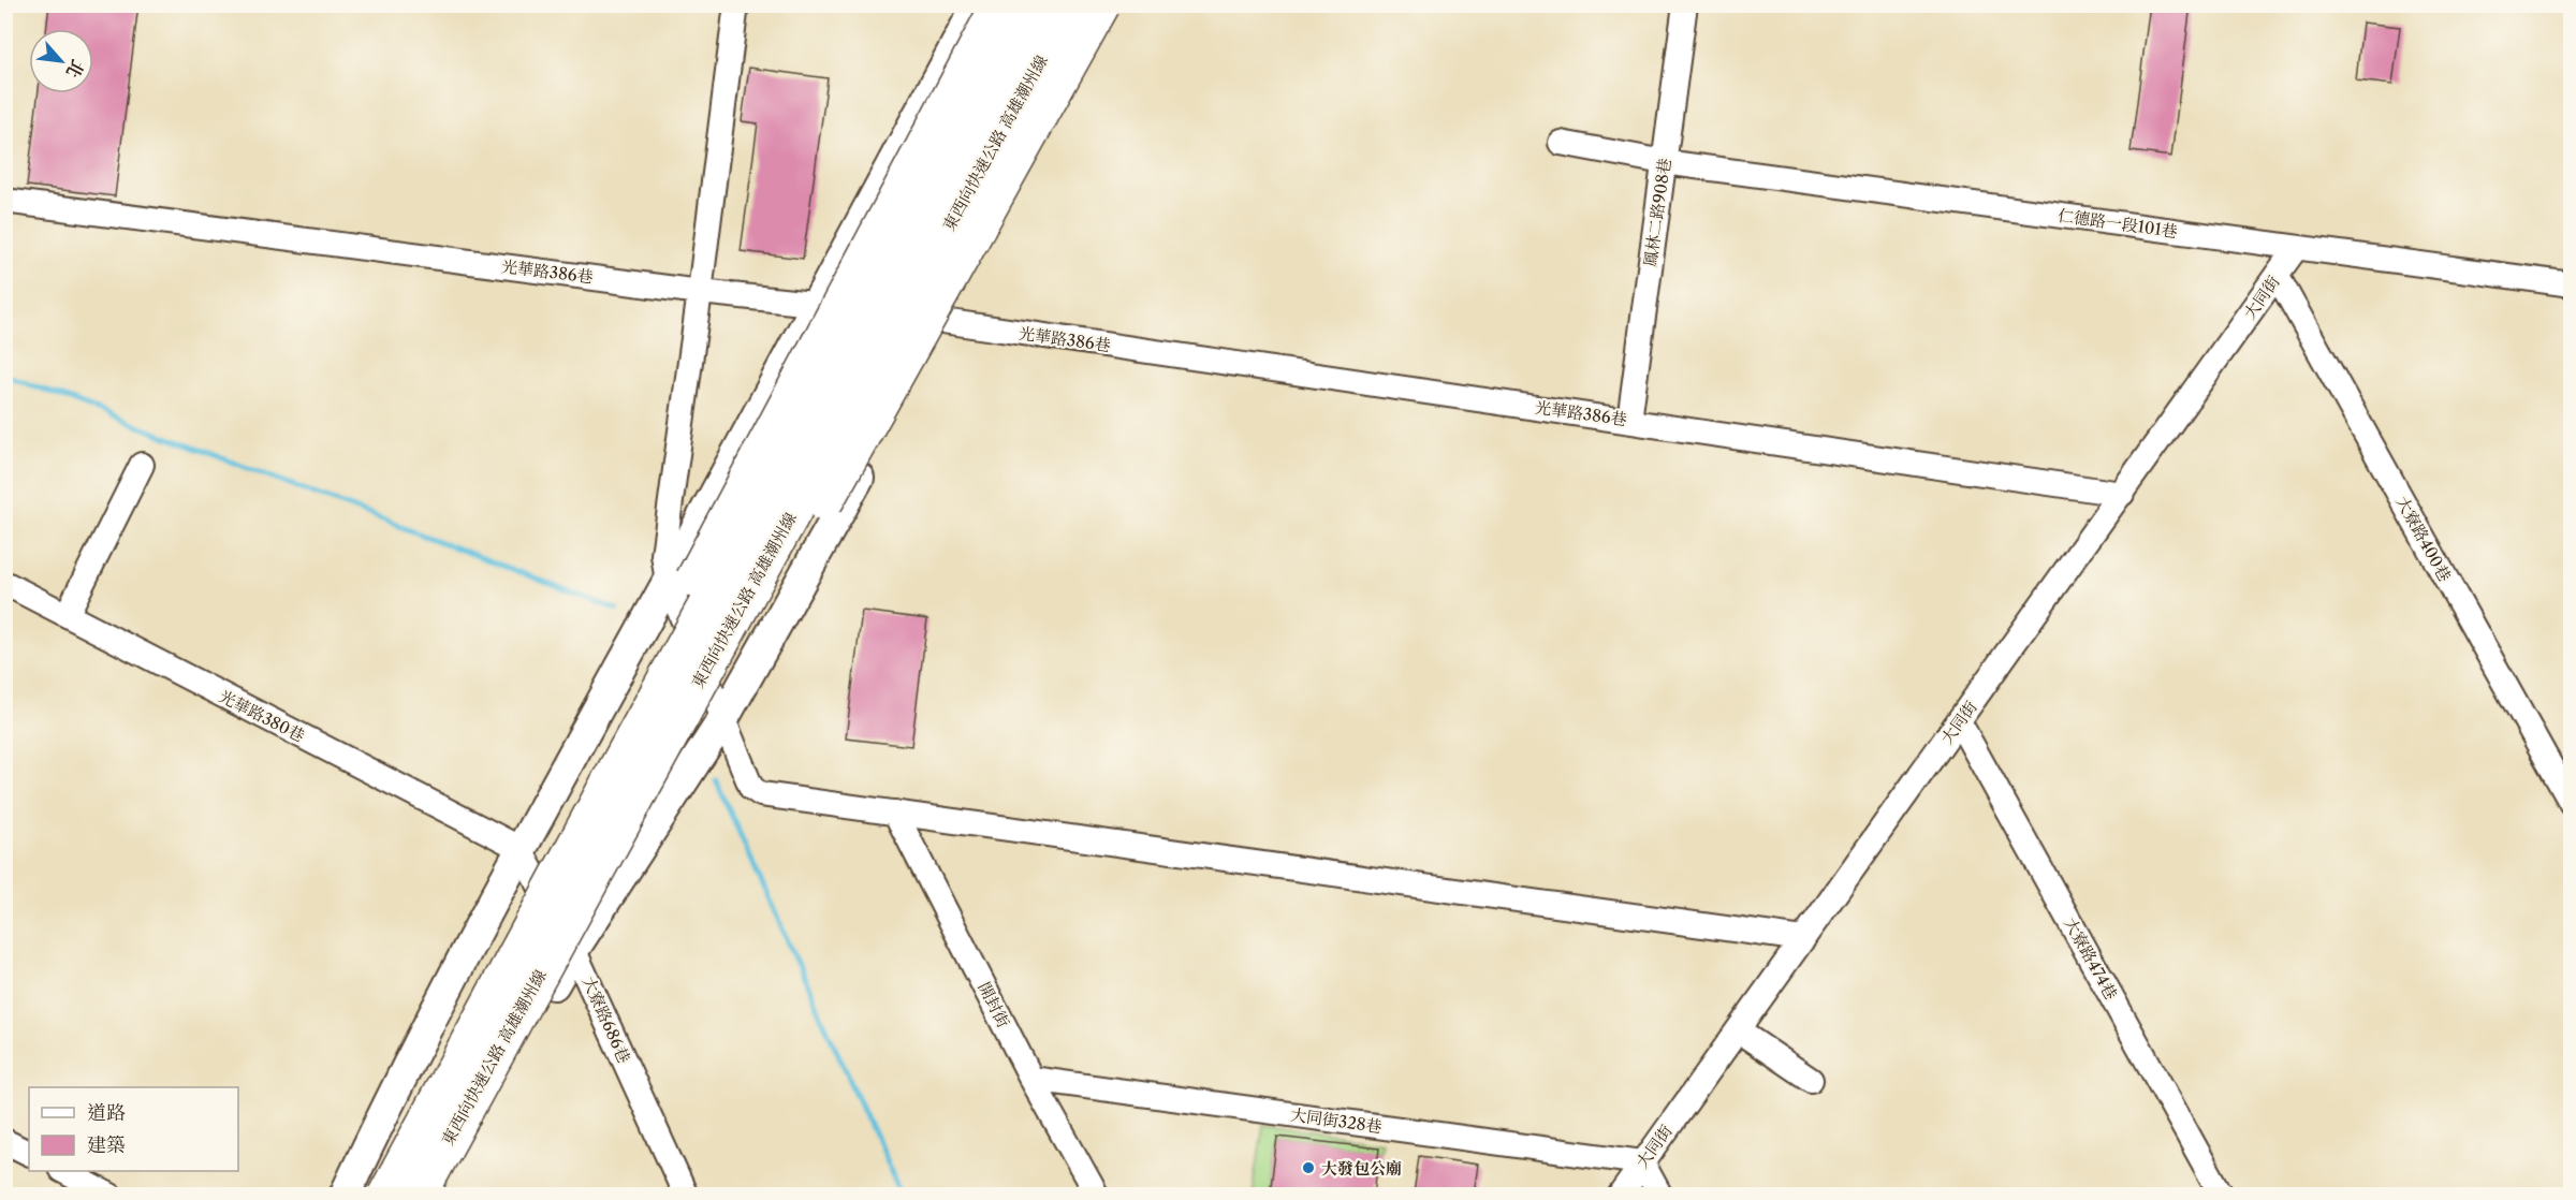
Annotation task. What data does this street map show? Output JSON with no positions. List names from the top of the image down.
{
  "streets": {
    "highway": ["東西向快速公路 高雄潮州線"],
    "street": [
      "鳳林二路908巷",
      "仁德路一段101巷",
      "光華路386巷",
      "大同街",
      "大寮路400巷",
      "光華路380巷",
      "大寮路474巷",
      "開封街",
      "大寮路686巷",
      "大同街328巷"
    ]
  },
  "crossings": [
    ["東西向快速公路 高雄潮州線", "大寮路686巷"],
    ["鳳林二路908巷", "仁德路一段101巷"],
    ["鳳林二路908巷", "光華路386巷"],
    ["仁德路一段101巷", "大同街"],
    ["光華路386巷", "大同街"],
    ["大同街", "大寮路400巷"],
    ["大同街", "大寮路474巷"],
    ["大同街", "大同街328巷"],
    ["光華路380巷", "大寮路686巷"],
    ["開封街", "大同街328巷"]
  ],
  "places": ["大發包公廟"],
  "legend": ["道路", "建築"],
  "north": "bottom right"
}
